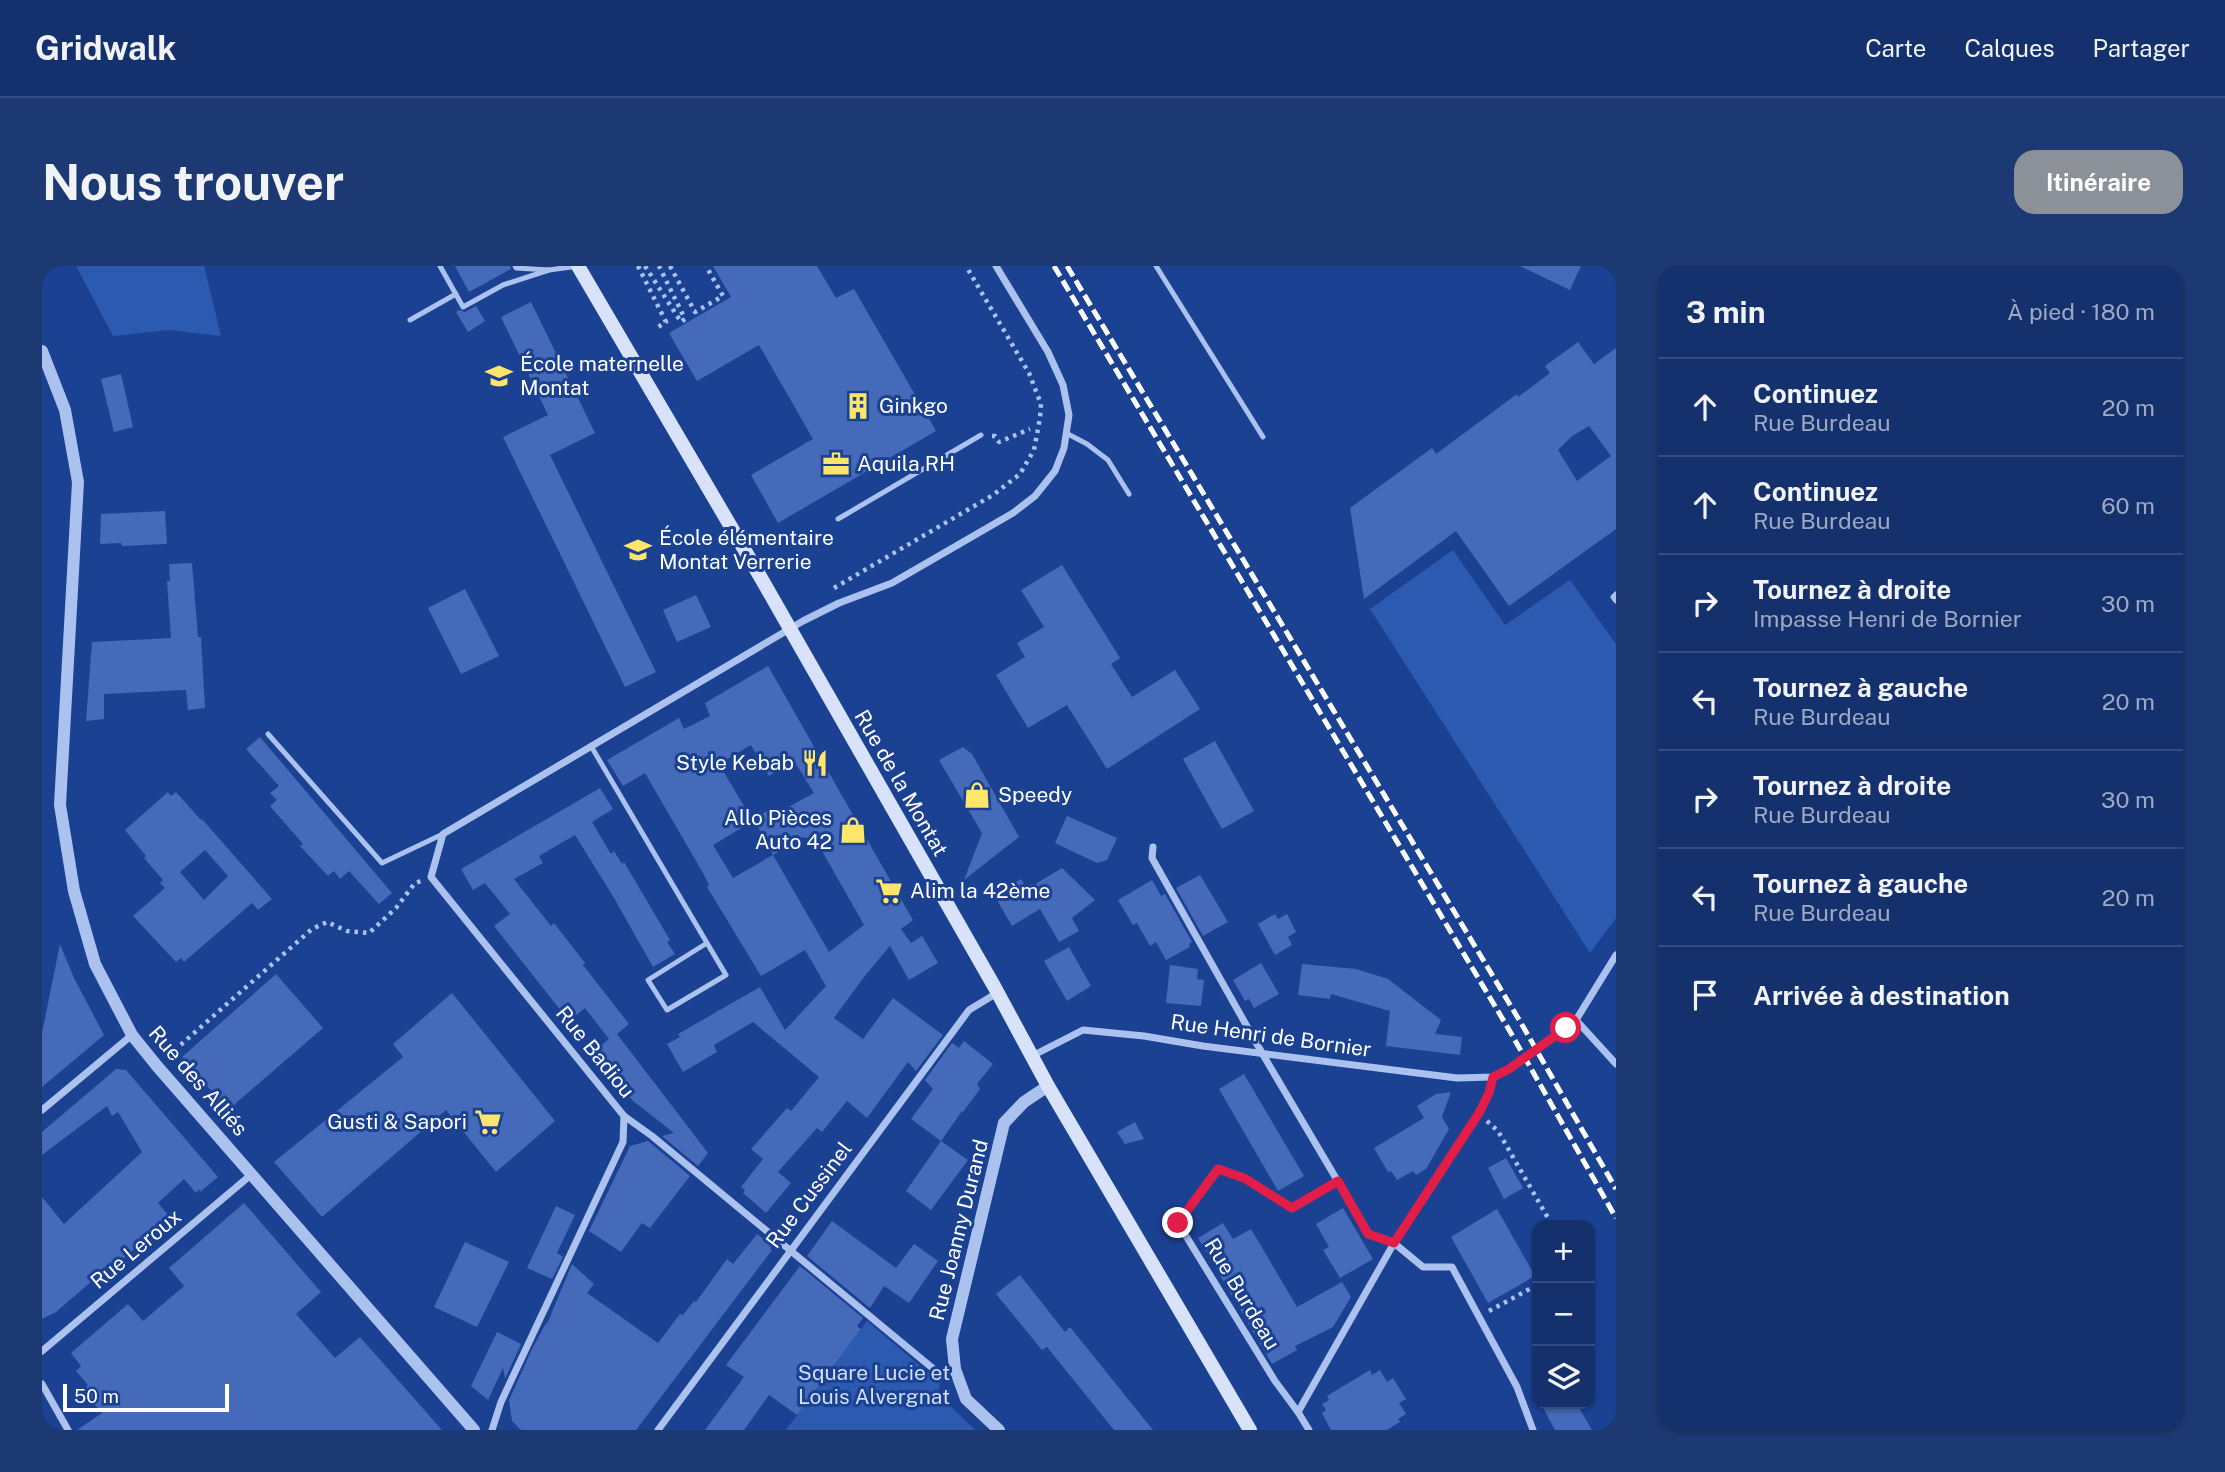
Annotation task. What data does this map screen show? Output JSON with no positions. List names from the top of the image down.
{
  "streets": {
    "main road": ["Rue de la Montat"],
    "street": [
      "Rue Henri de Bornier",
      "Rue Badiou",
      "Rue des Alliés",
      "Rue Cussinel",
      "Rue Joanny Durand",
      "Rue Leroux",
      "Rue Burdeau"
    ]
  },
  "crossings": [
    ["Rue de la Montat", "Rue Henri de Bornier"],
    ["Rue de la Montat", "Rue Cussinel"],
    ["Rue de la Montat", "Rue Joanny Durand"],
    ["Rue des Alliés", "Rue Leroux"]
  ],
  "parks": ["Square Lucie et Louis Alvergnat"],
  "places": {
    "school or university": ["École maternelle Montat", "École élémentaire Montat Verrerie"],
    "building": ["Ginkgo"],
    "office": ["Aquila RH"],
    "restaurant": ["Style Kebab"],
    "shop": ["Speedy", "Allo Pièces Auto 42"],
    "supermarket": ["Alim la 42ème", "Gusti & Sapori"]
  },
  "scale_bar": "50 m",
  "page": {
    "header": "Gridwalk",
    "nav": ["Carte", "Calques", "Partager"],
    "buttons": "Itinéraire",
    "title": "Nous trouver",
    "heading": ["3 min", "À pied · 180 m"],
    "list": [
      ["Continuez", "Rue Burdeau", "20 m"],
      ["Continuez", "Rue Burdeau", "60 m"],
      ["Tournez à droite", "Impasse Henri de Bornier", "30 m"],
      ["Tournez à gauche", "Rue Burdeau", "20 m"],
      ["Tournez à droite", "Rue Burdeau", "30 m"],
      ["Tournez à gauche", "Rue Burdeau", "20 m"],
      "Arrivée à destination"
    ],
    "map_buttons": ["+", "−"],
    "scale": "50 m"
  }
}
